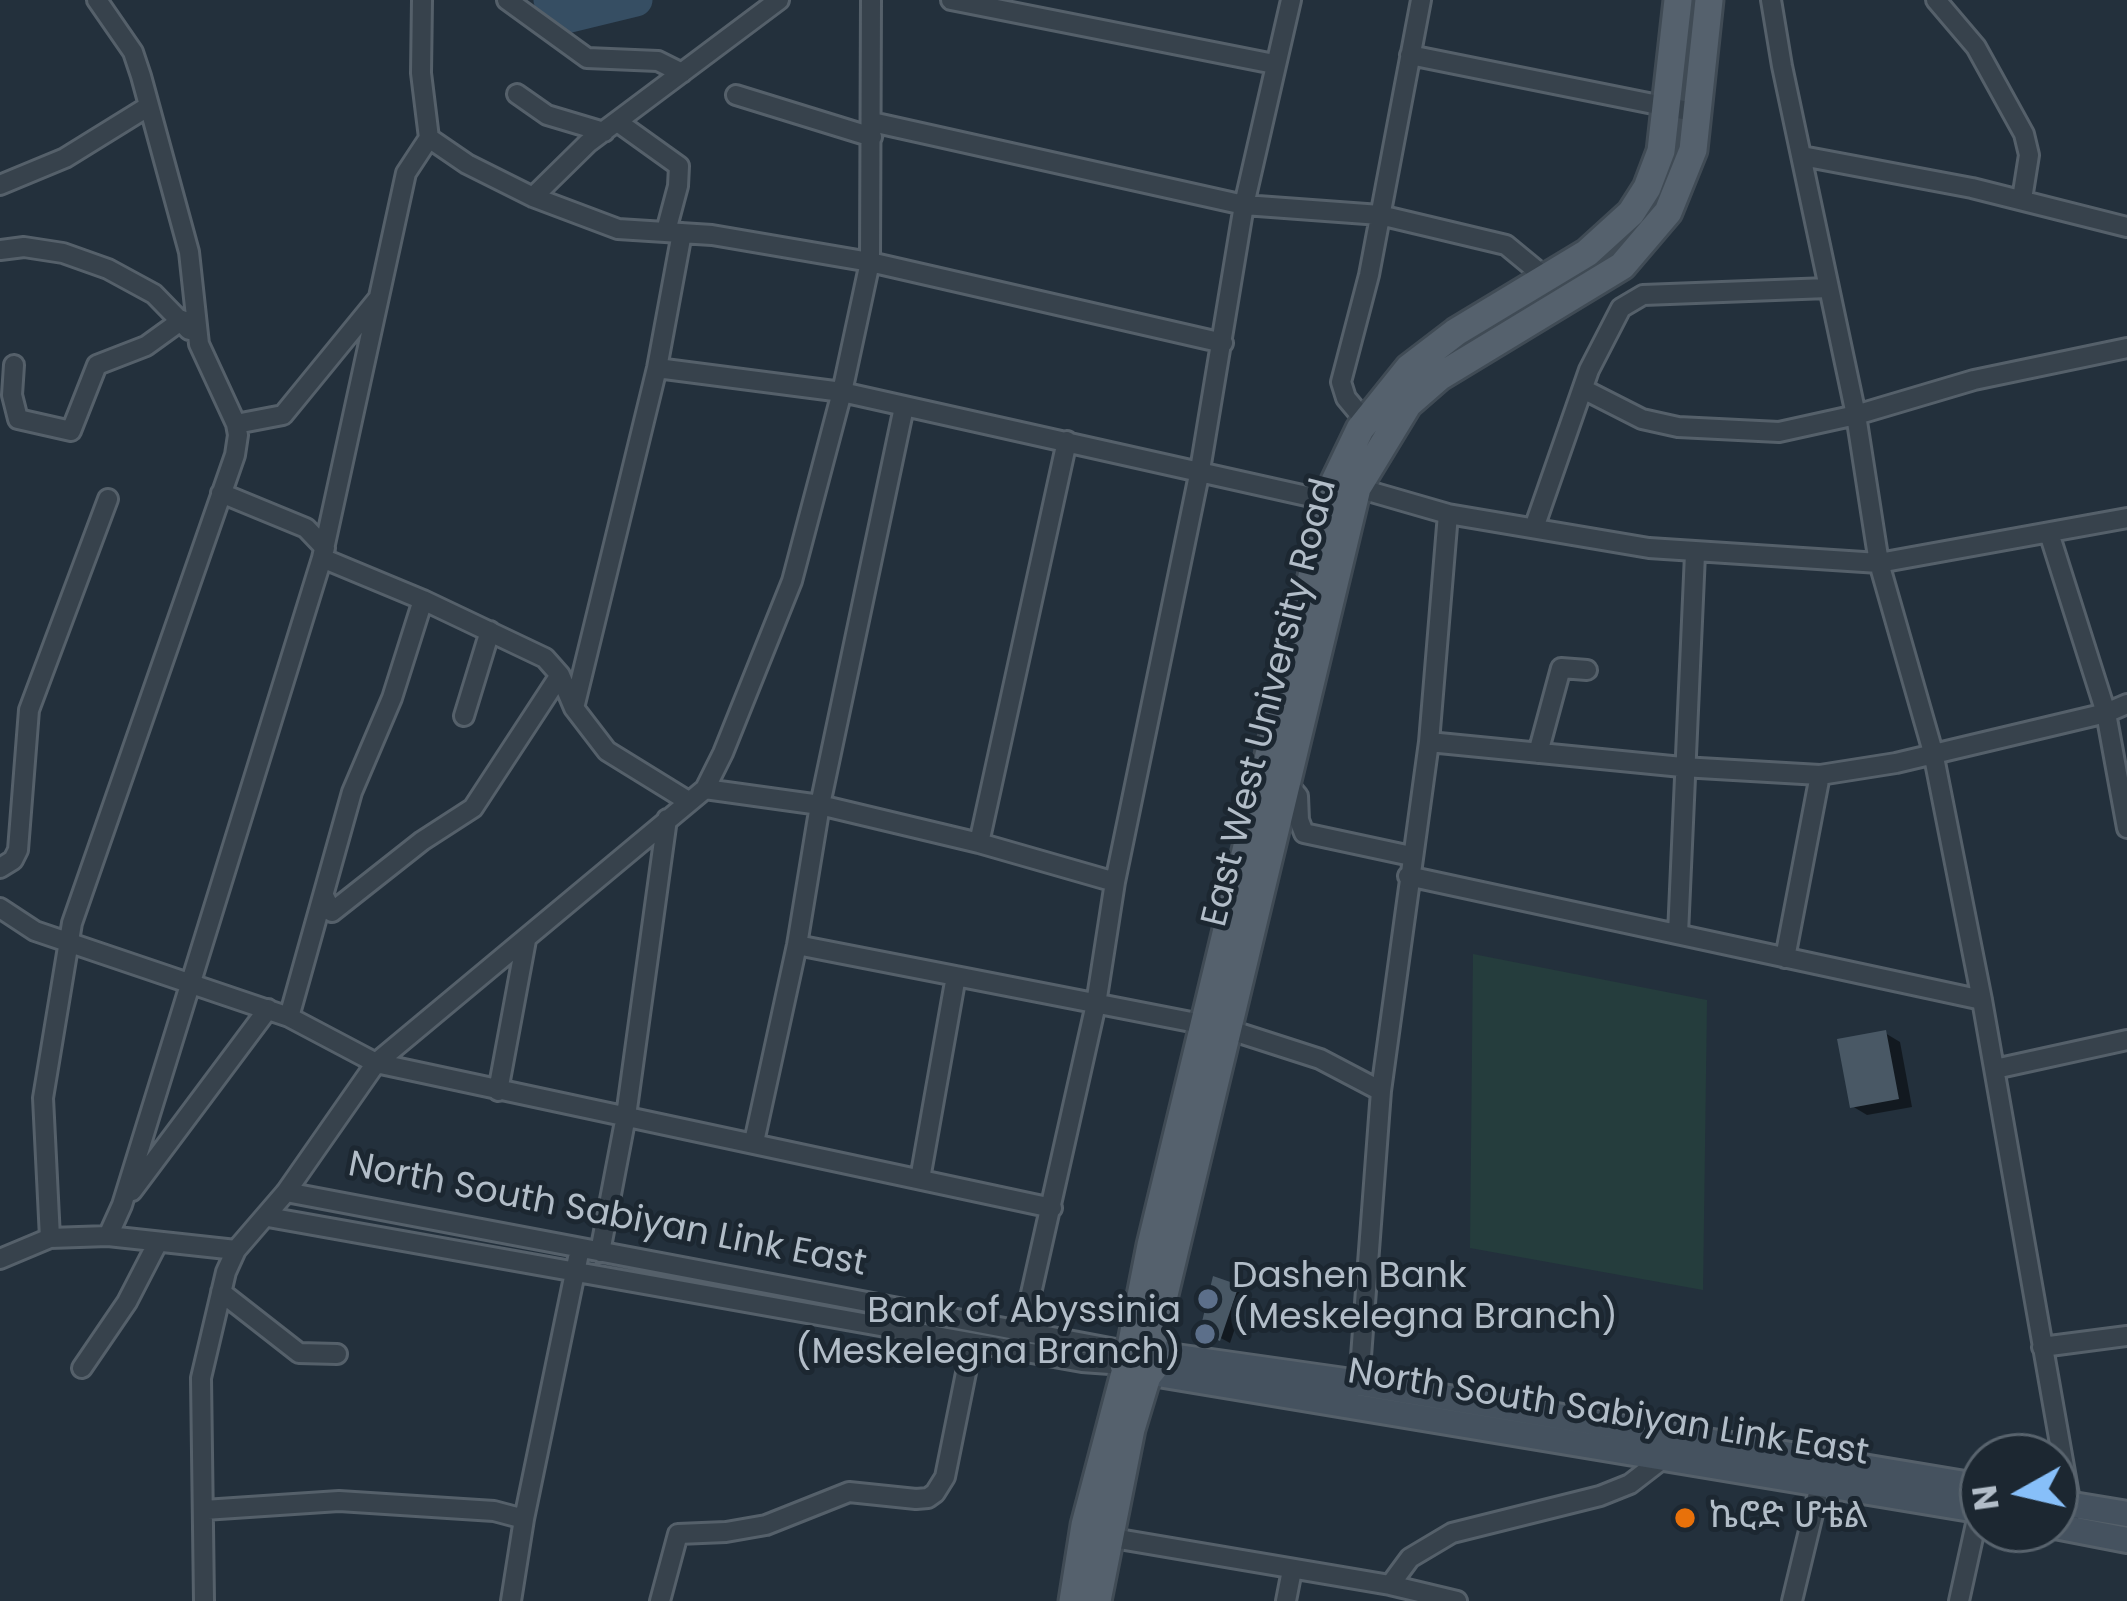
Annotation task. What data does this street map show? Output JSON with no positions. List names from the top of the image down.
{
  "streets": {
    "main road": ["East West University Road", "North South Sabiyan Link East"]
  },
  "crossings": [
    ["East West University Road", "North South Sabiyan Link East"]
  ],
  "places": ["Dashen Bank (Meskelegna Branch)", "Bank of Abyssinia (Meskelegna Branch)", "ኬሮድ ሆቴል"],
  "north": "left"
}
